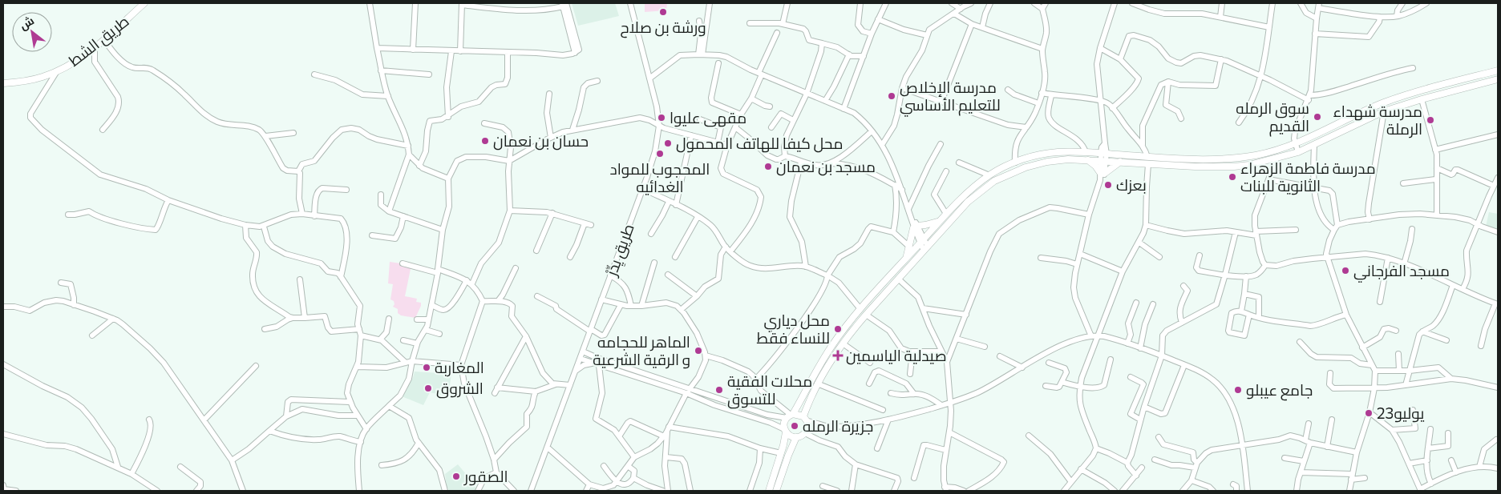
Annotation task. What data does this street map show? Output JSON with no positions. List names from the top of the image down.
{
  "streets": {
    "main road": ["طريق الشط"],
    "street": ["طريق يِدِّرْ"]
  },
  "places": {
    "other": [
      "ورشة بن صلاح",
      "مدرسة الإخلاص للتعليم الأساسي",
      "سوق الرمله القديم",
      "مقهى عليوا",
      "مدرسة شهداء الرملة",
      "حسان بن نعمان",
      "محل كيفا للهاتف المحمول",
      "المحجوب للمواد الغدائيه",
      "مسجد بن نعمان",
      "مدرسة فاطمة الزهراء الثانوية للبنات",
      "بعزك",
      "مسجد الفرجاني",
      "محل دياري للنساء فقط",
      "الماهر للحجامه و الرقية الشرعية",
      "المغاربة",
      "الشروق",
      "محلات الفقية للتسوق",
      "جامع عيبلو",
      "23يوليو",
      "جزيرة الرمله",
      "الصقور"
    ],
    "health": ["صيدلية الياسمين"]
  },
  "north": "top left"
}
